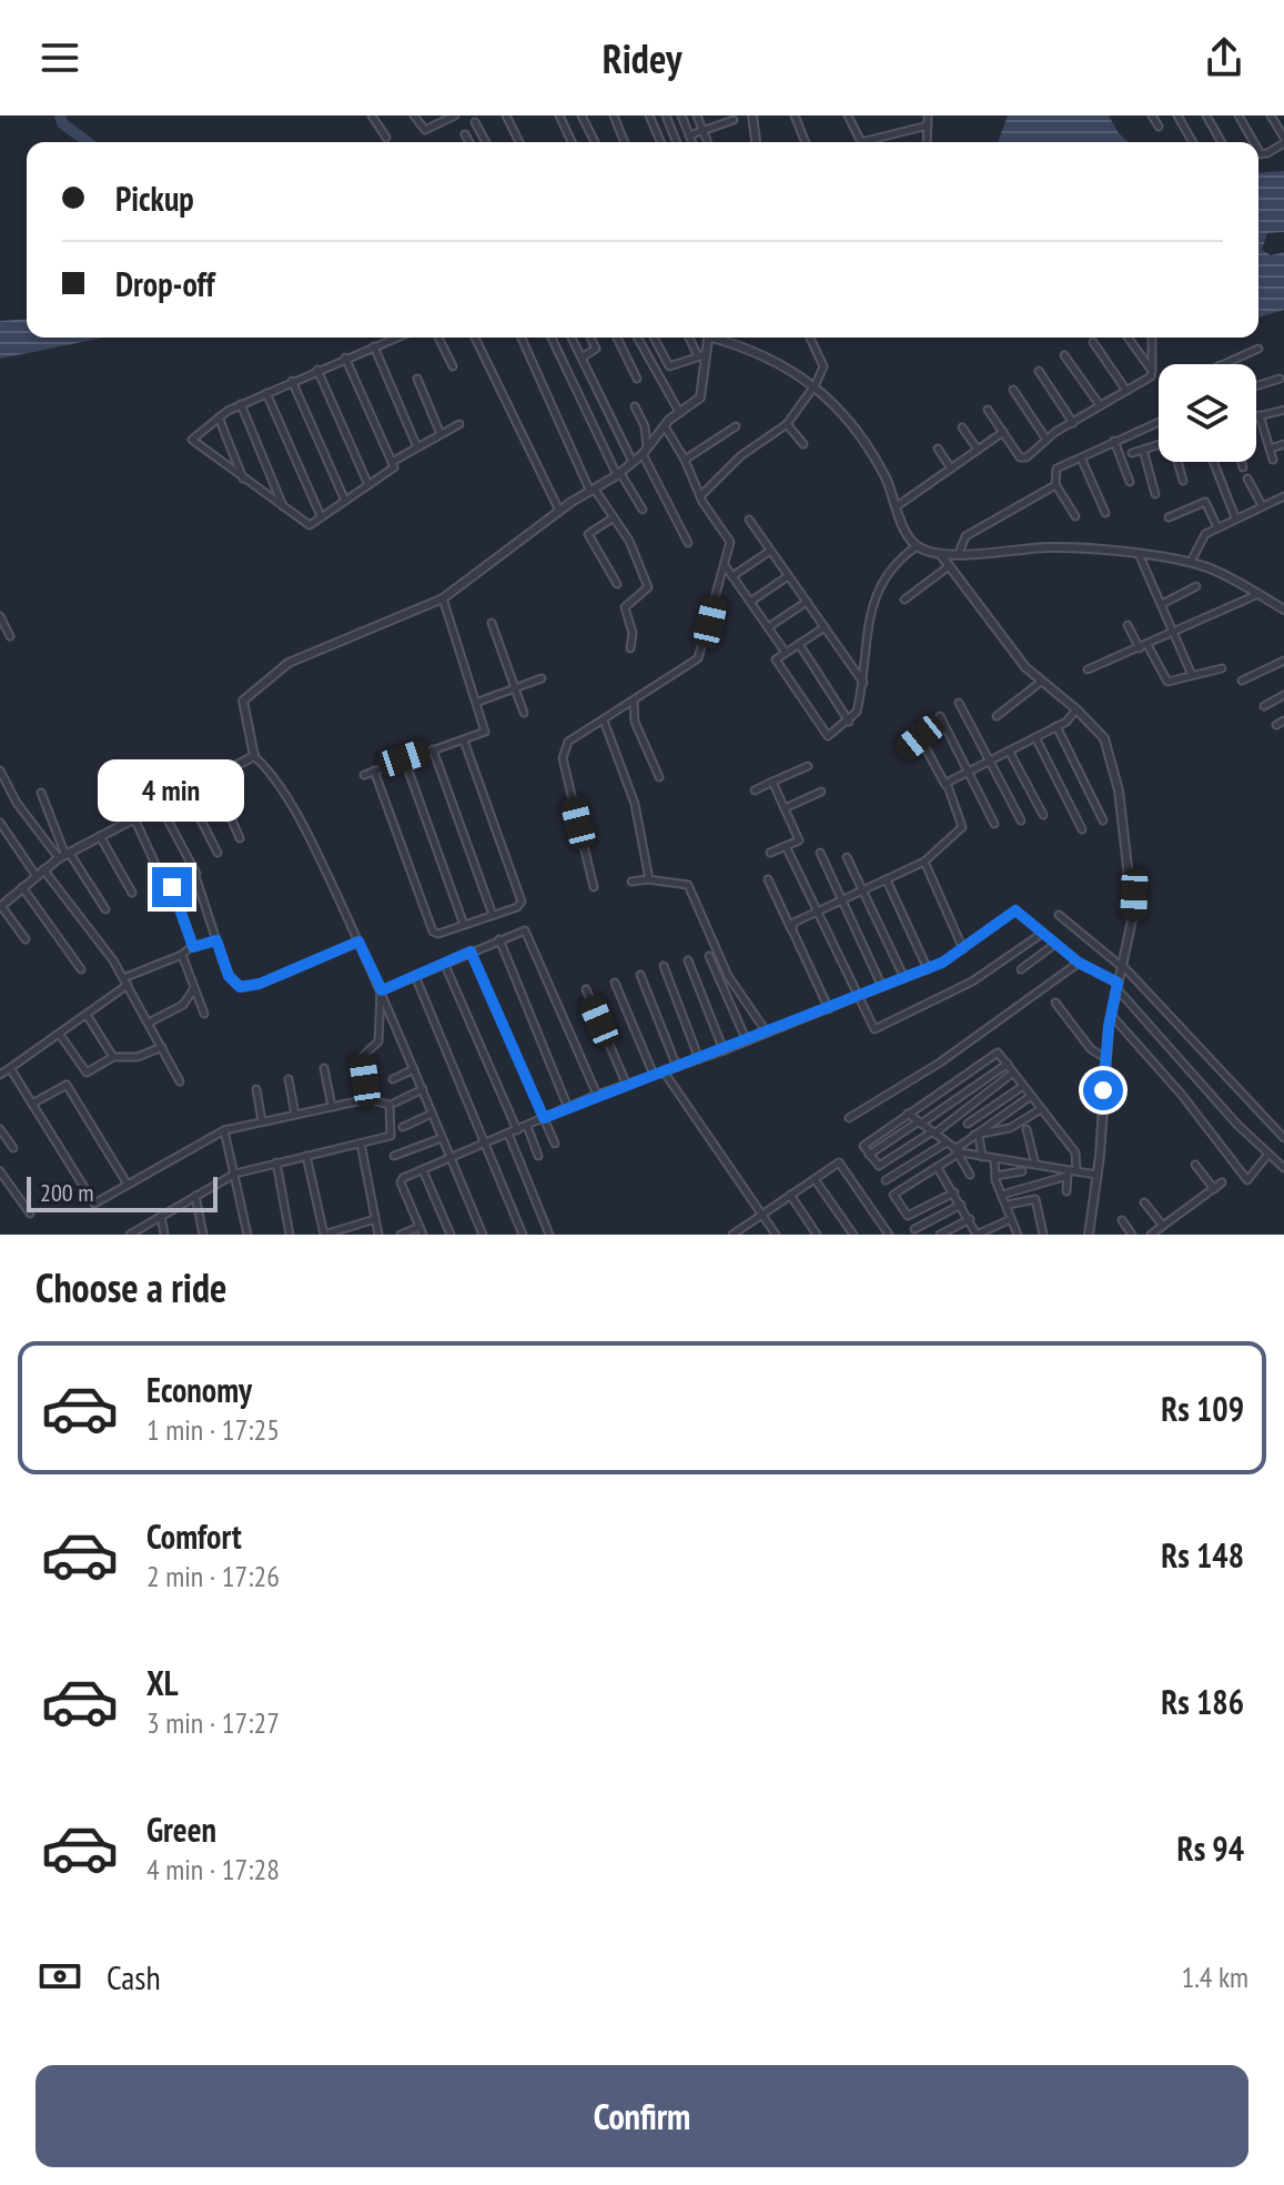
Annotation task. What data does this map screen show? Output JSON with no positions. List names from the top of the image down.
{
  "scale_bar": "200 m",
  "page": {
    "header": "Ridey",
    "banner": ["Pickup", "Drop-off"],
    "bubble": "4 min",
    "scale": "200 m",
    "heading": "Choose a ride",
    "list": [
      {
        "name": "Economy",
        "note": "1 min · 17:25",
        "value": "Rs 109"
      },
      {
        "name": "Comfort",
        "note": "2 min · 17:26",
        "value": "Rs 148"
      },
      {
        "name": "XL",
        "note": "3 min · 17:27",
        "value": "Rs 186"
      },
      {
        "name": "Green",
        "note": "4 min · 17:28",
        "value": "Rs 94"
      }
    ],
    "pay": ["Cash", "1.4 km"],
    "buttons": "Confirm"
  }
}
